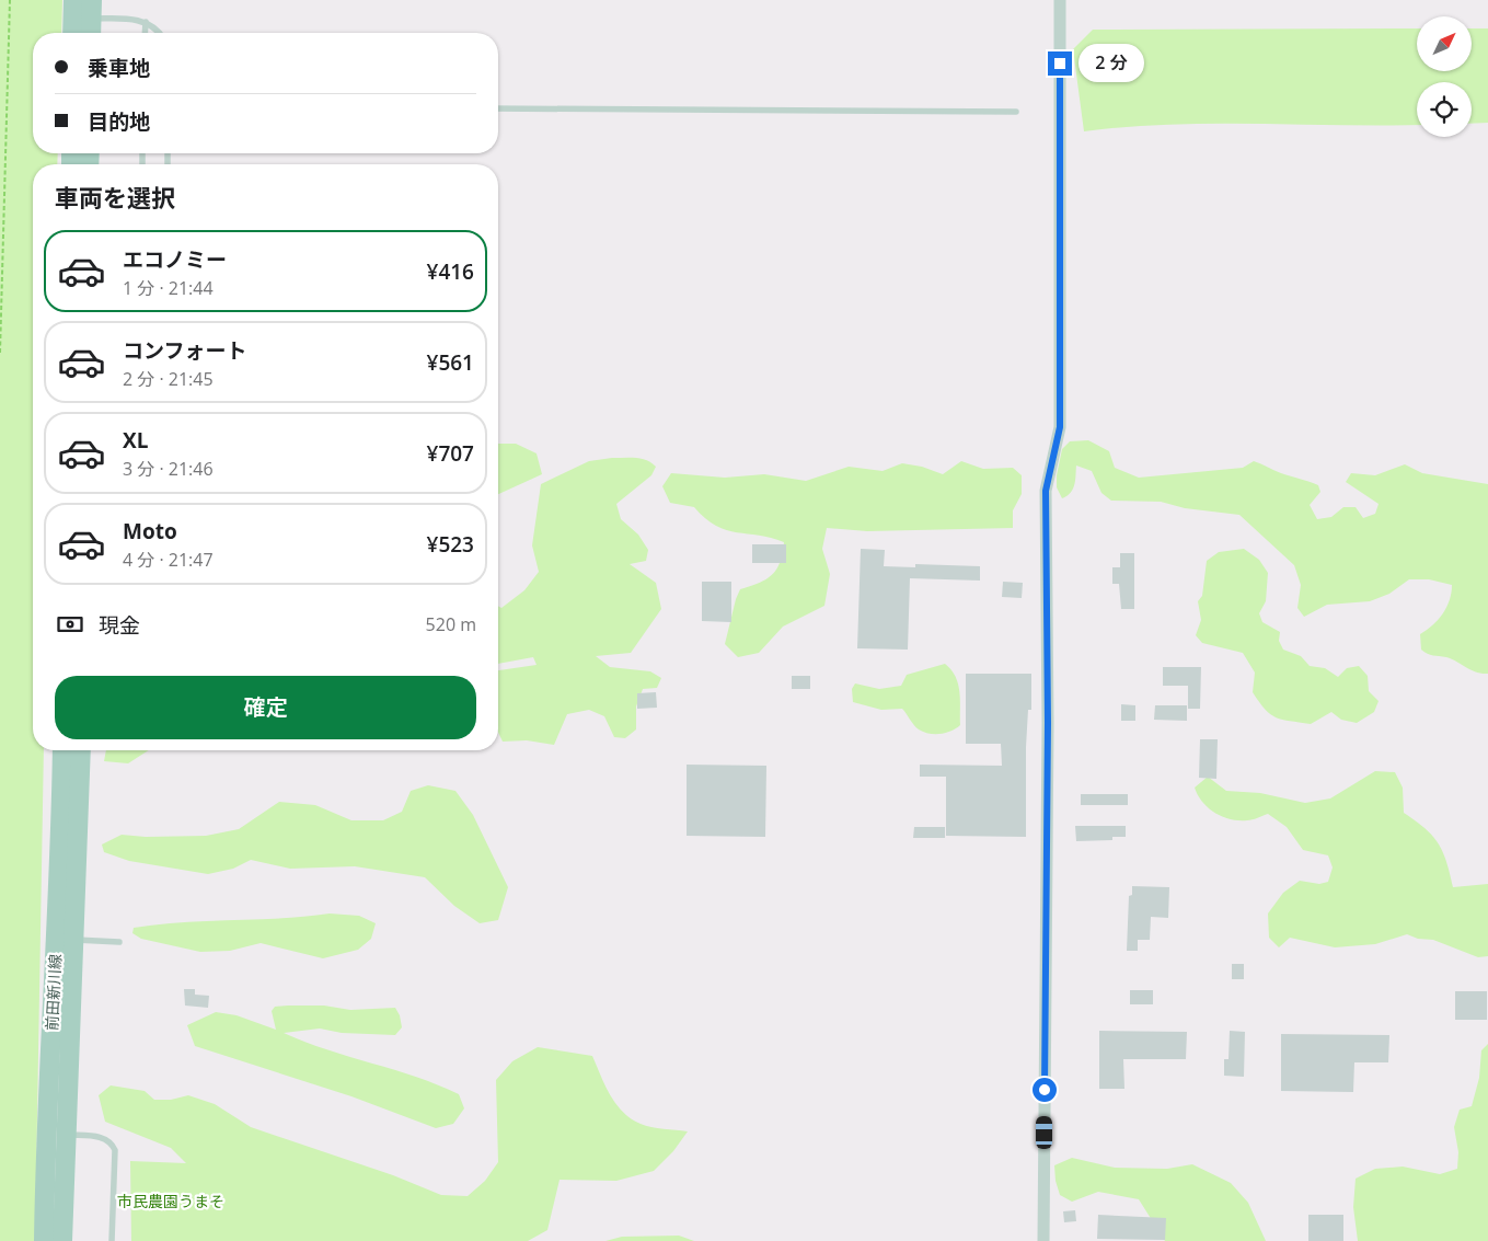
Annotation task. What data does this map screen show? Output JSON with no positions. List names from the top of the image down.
{
  "streets": {
    "main road": ["前田新川線"]
  },
  "parks": ["市民農園うまそ"],
  "north": "top right",
  "page": {
    "banner": ["乗車地", "目的地"],
    "bubble": "2 分",
    "heading": "車両を選択",
    "list": [
      {
        "name": "エコノミー",
        "note": "1 分 · 21:44",
        "value": "¥416"
      },
      {
        "name": "コンフォート",
        "note": "2 分 · 21:45",
        "value": "¥561"
      },
      {
        "name": "XL",
        "note": "3 分 · 21:46",
        "value": "¥707"
      },
      {
        "name": "Moto",
        "note": "4 分 · 21:47",
        "value": "¥523"
      }
    ],
    "pay": ["現金", "520 m"],
    "buttons": "確定"
  }
}
